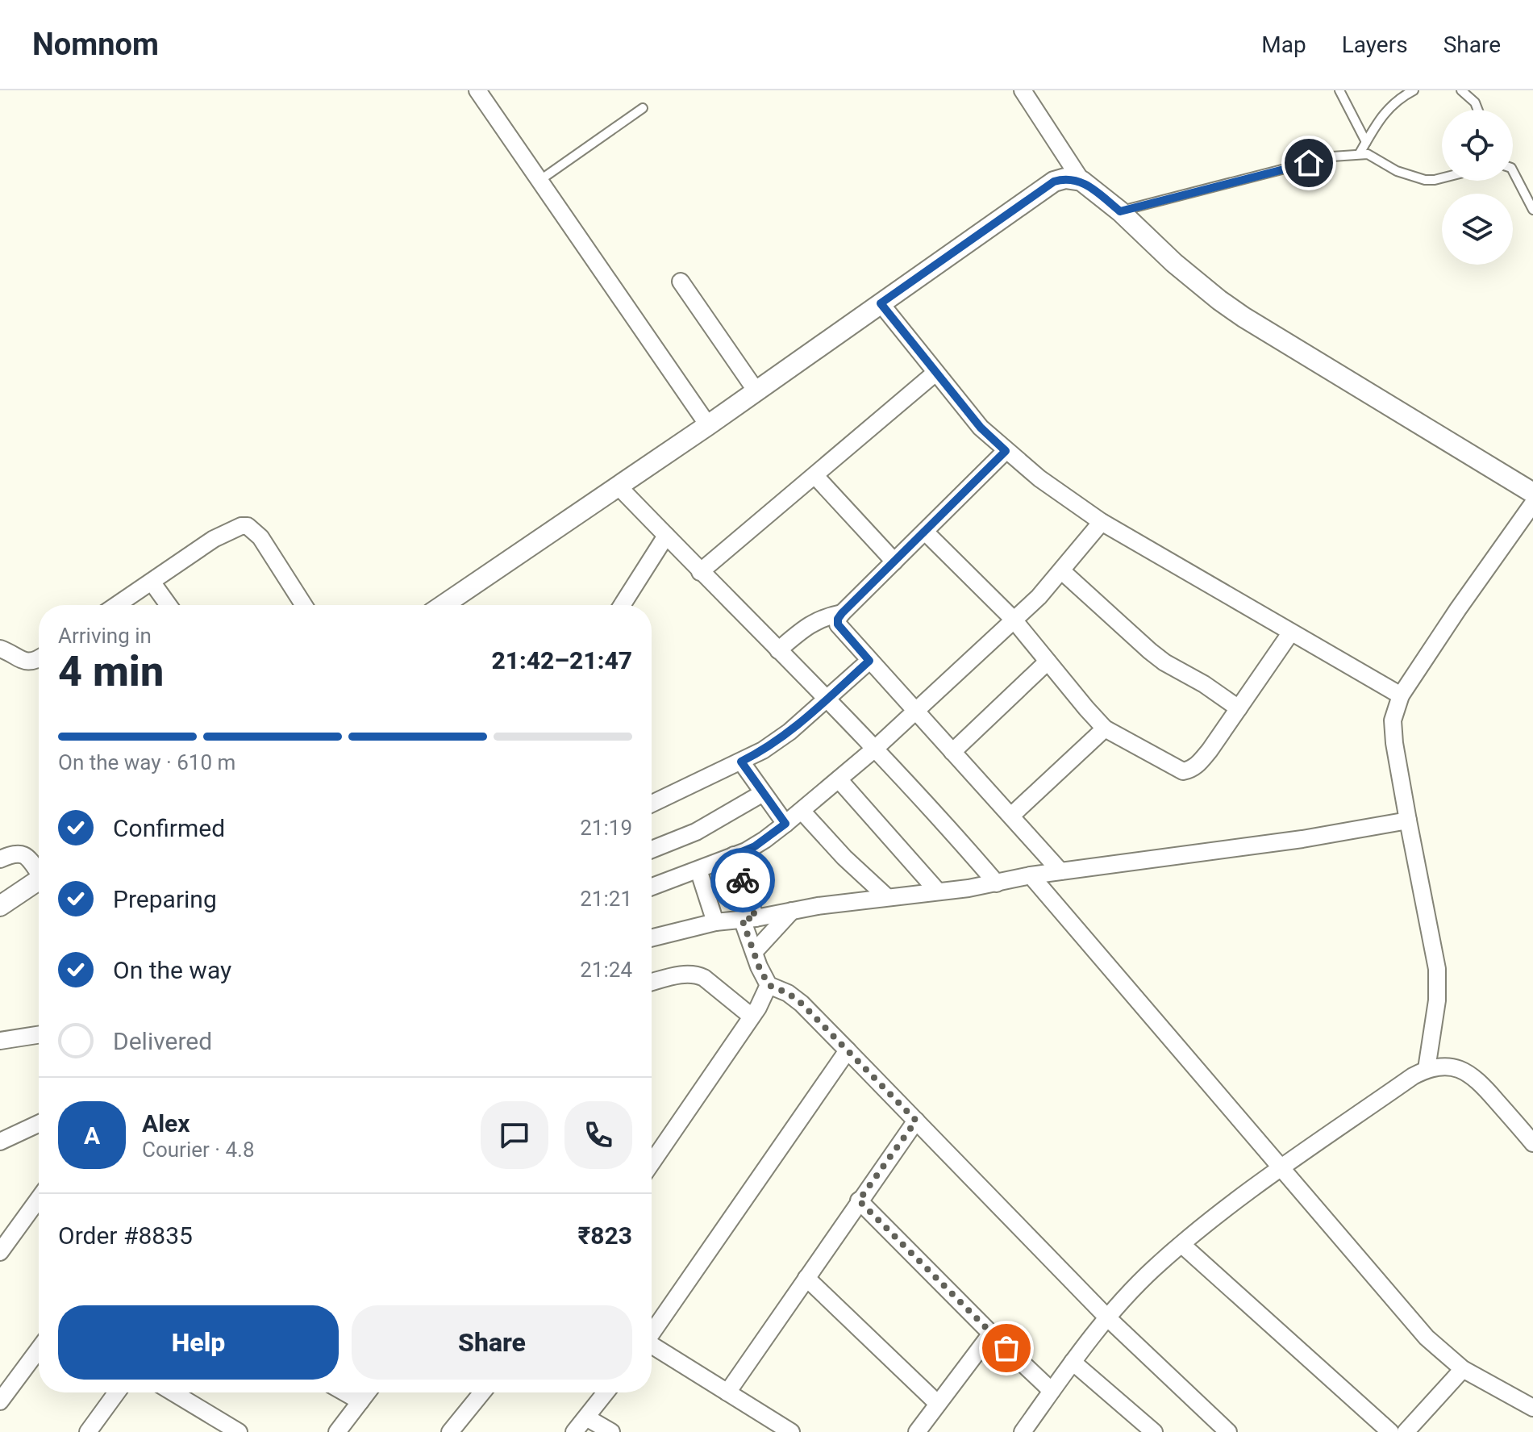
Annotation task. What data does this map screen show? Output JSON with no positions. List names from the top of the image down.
{
  "page": {
    "header": "Nomnom",
    "nav": ["Map", "Layers", "Share"],
    "heading": ["4 min", "Arriving in", "21:42–21:47"],
    "panel": [
      "Alex",
      "Courier · 4.8",
      "Order #8835",
      "₹823"
    ],
    "bar": "On the way · 610 m",
    "list": [
      ["Confirmed", "21:19"],
      ["Preparing", "21:21"],
      ["On the way", "21:24"],
      "Delivered"
    ],
    "round": "A",
    "buttons": ["Help", "Share"]
  }
}
